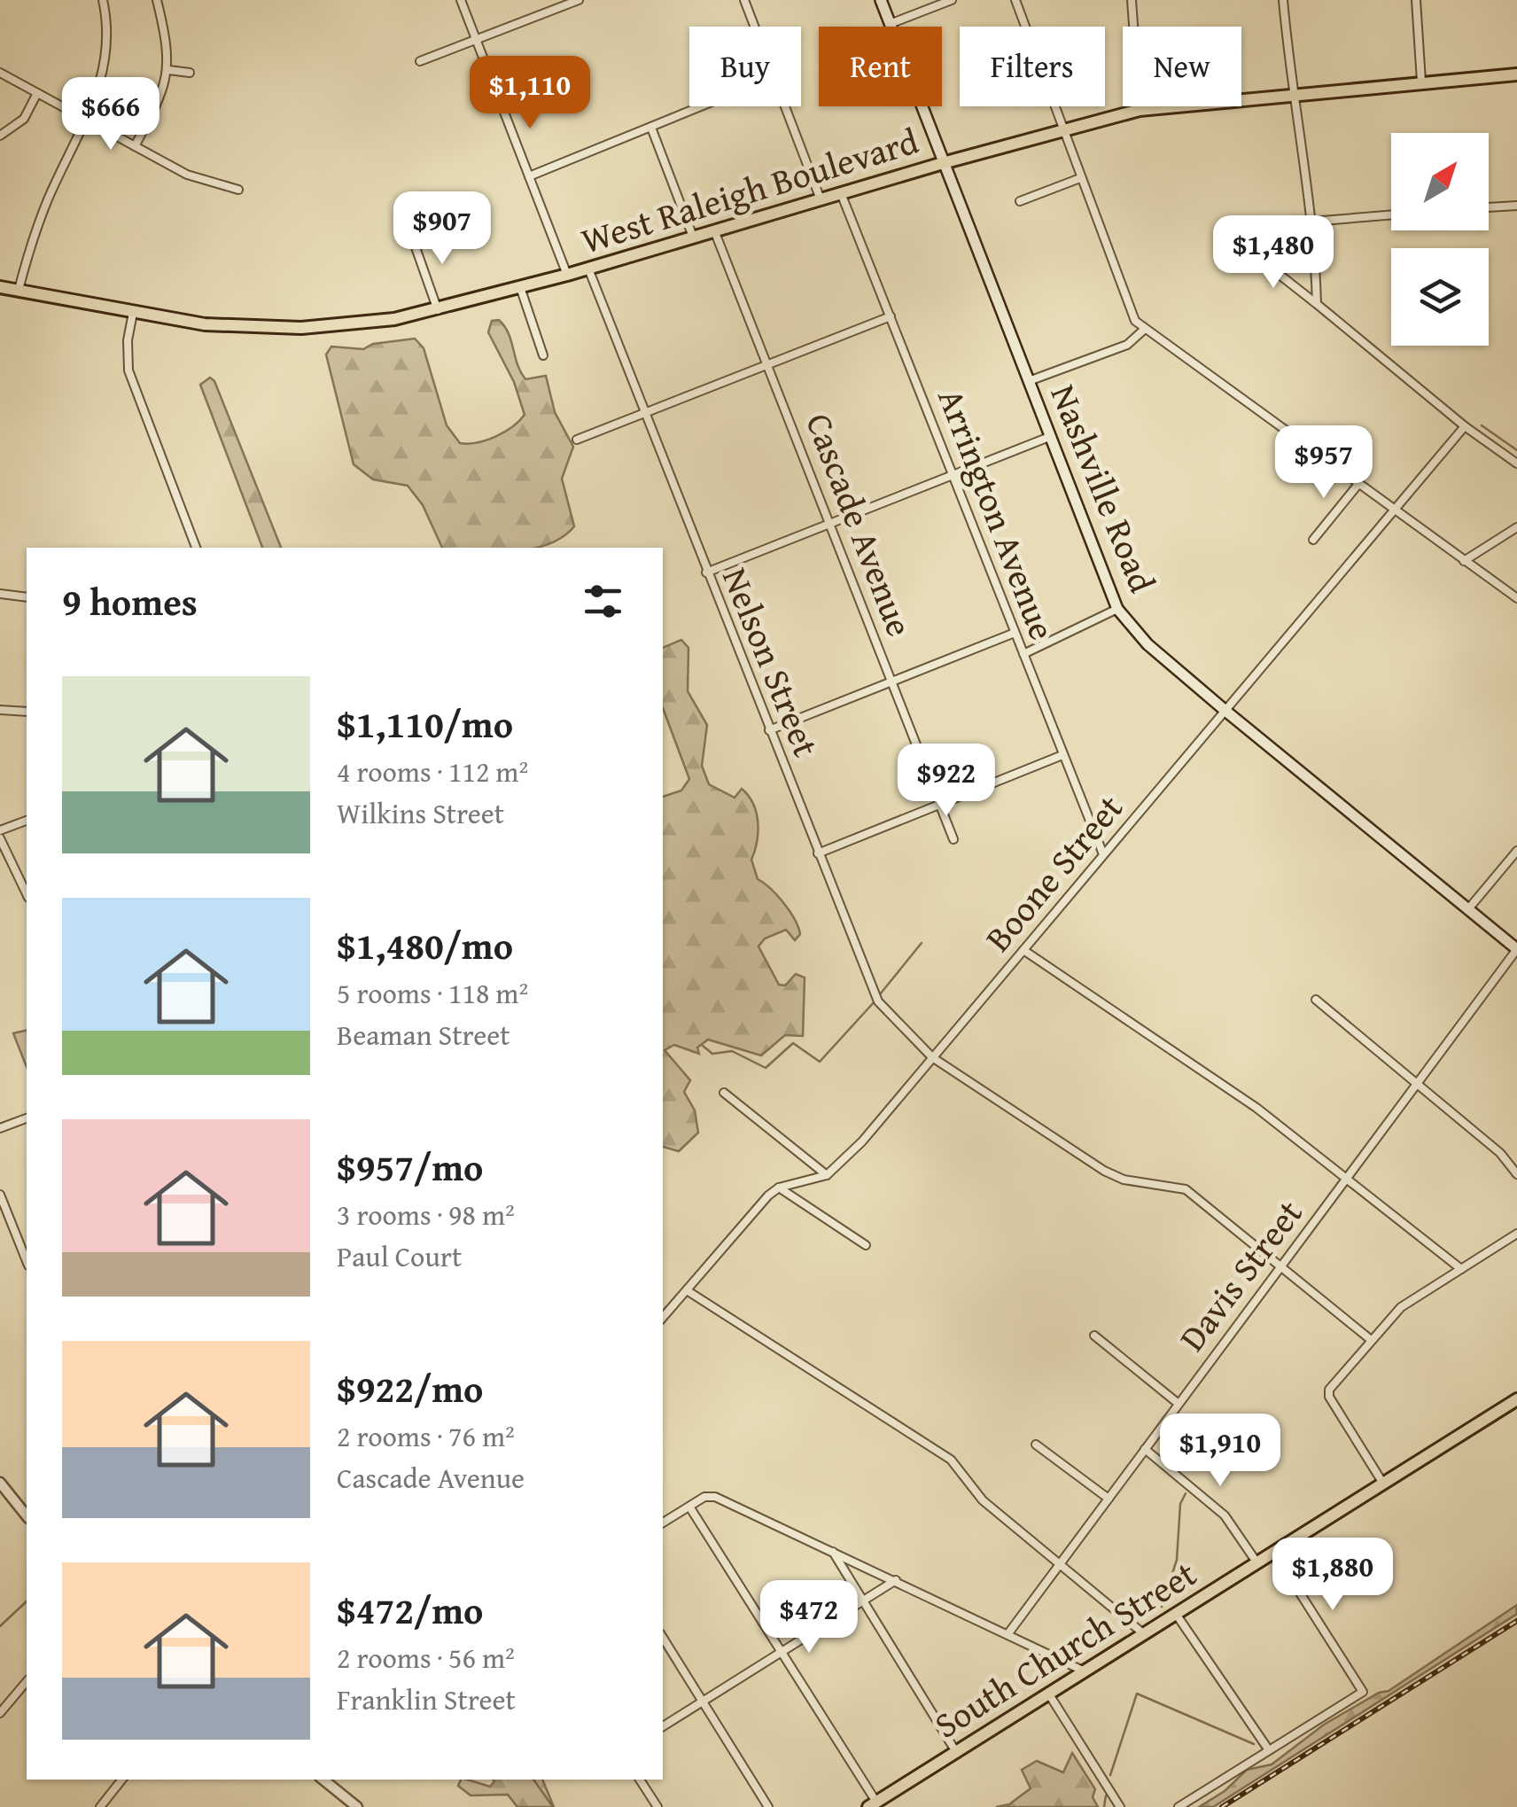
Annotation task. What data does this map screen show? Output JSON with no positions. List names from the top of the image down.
{
  "streets": {
    "main road": ["West Raleigh Boulevard", "Nashville Road", "South Church Street"],
    "street": [
      "Arrington Avenue",
      "Cascade Avenue",
      "Nelson Street",
      "Boone Street",
      "Davis Street"
    ]
  },
  "crossings": [
    ["West Raleigh Boulevard", "Nashville Road"],
    ["West Raleigh Boulevard", "Arrington Avenue"],
    ["West Raleigh Boulevard", "Cascade Avenue"],
    ["West Raleigh Boulevard", "Nelson Street"],
    ["Nashville Road", "Boone Street"],
    ["Nashville Road", "Davis Street"],
    ["Arrington Avenue", "Boone Street"],
    ["Nelson Street", "Boone Street"],
    ["Nelson Street", "Davis Street"]
  ],
  "north": "top right",
  "page": {
    "chip": [
      "Buy",
      "Rent",
      "Filters",
      "New"
    ],
    "price": [
      "$1,110",
      "$666",
      "$907",
      "$1,480",
      "$957",
      "$922",
      "$1,910",
      "$1,880",
      "$472"
    ],
    "heading": "9 homes",
    "list": [
      {
        "name": "$1,110/mo",
        "note": "4 rooms · 112 m² · Wilkins Street"
      },
      {
        "name": "$1,480/mo",
        "note": "5 rooms · 118 m² · Beaman Street"
      },
      {
        "name": "$957/mo",
        "note": "3 rooms · 98 m² · Paul Court"
      },
      {
        "name": "$922/mo",
        "note": "2 rooms · 76 m² · Cascade Avenue"
      },
      {
        "name": "$472/mo",
        "note": "2 rooms · 56 m² · Franklin Street"
      }
    ]
  }
}
